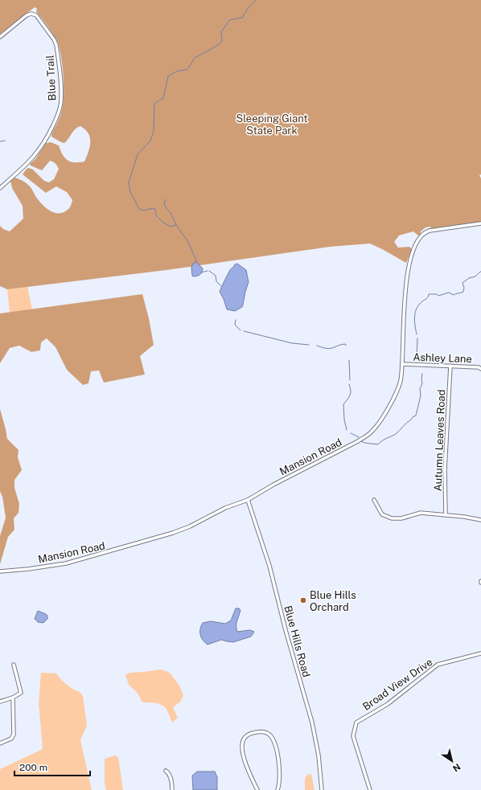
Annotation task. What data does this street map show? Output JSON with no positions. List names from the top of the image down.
{
  "streets": {
    "street": [
      "Blue Trail",
      "Ashley Lane",
      "Autumn Leaves Road",
      "Mansion Road",
      "Blue Hills Road",
      "Broad View Drive"
    ]
  },
  "crossings": [
    ["Ashley Lane", "Autumn Leaves Road"],
    ["Ashley Lane", "Mansion Road"],
    ["Mansion Road", "Blue Hills Road"]
  ],
  "parks": ["Sleeping Giant State Park"],
  "places": ["Blue Hills Orchard"],
  "scale_bar": "200 m",
  "north": "bottom right"
}
